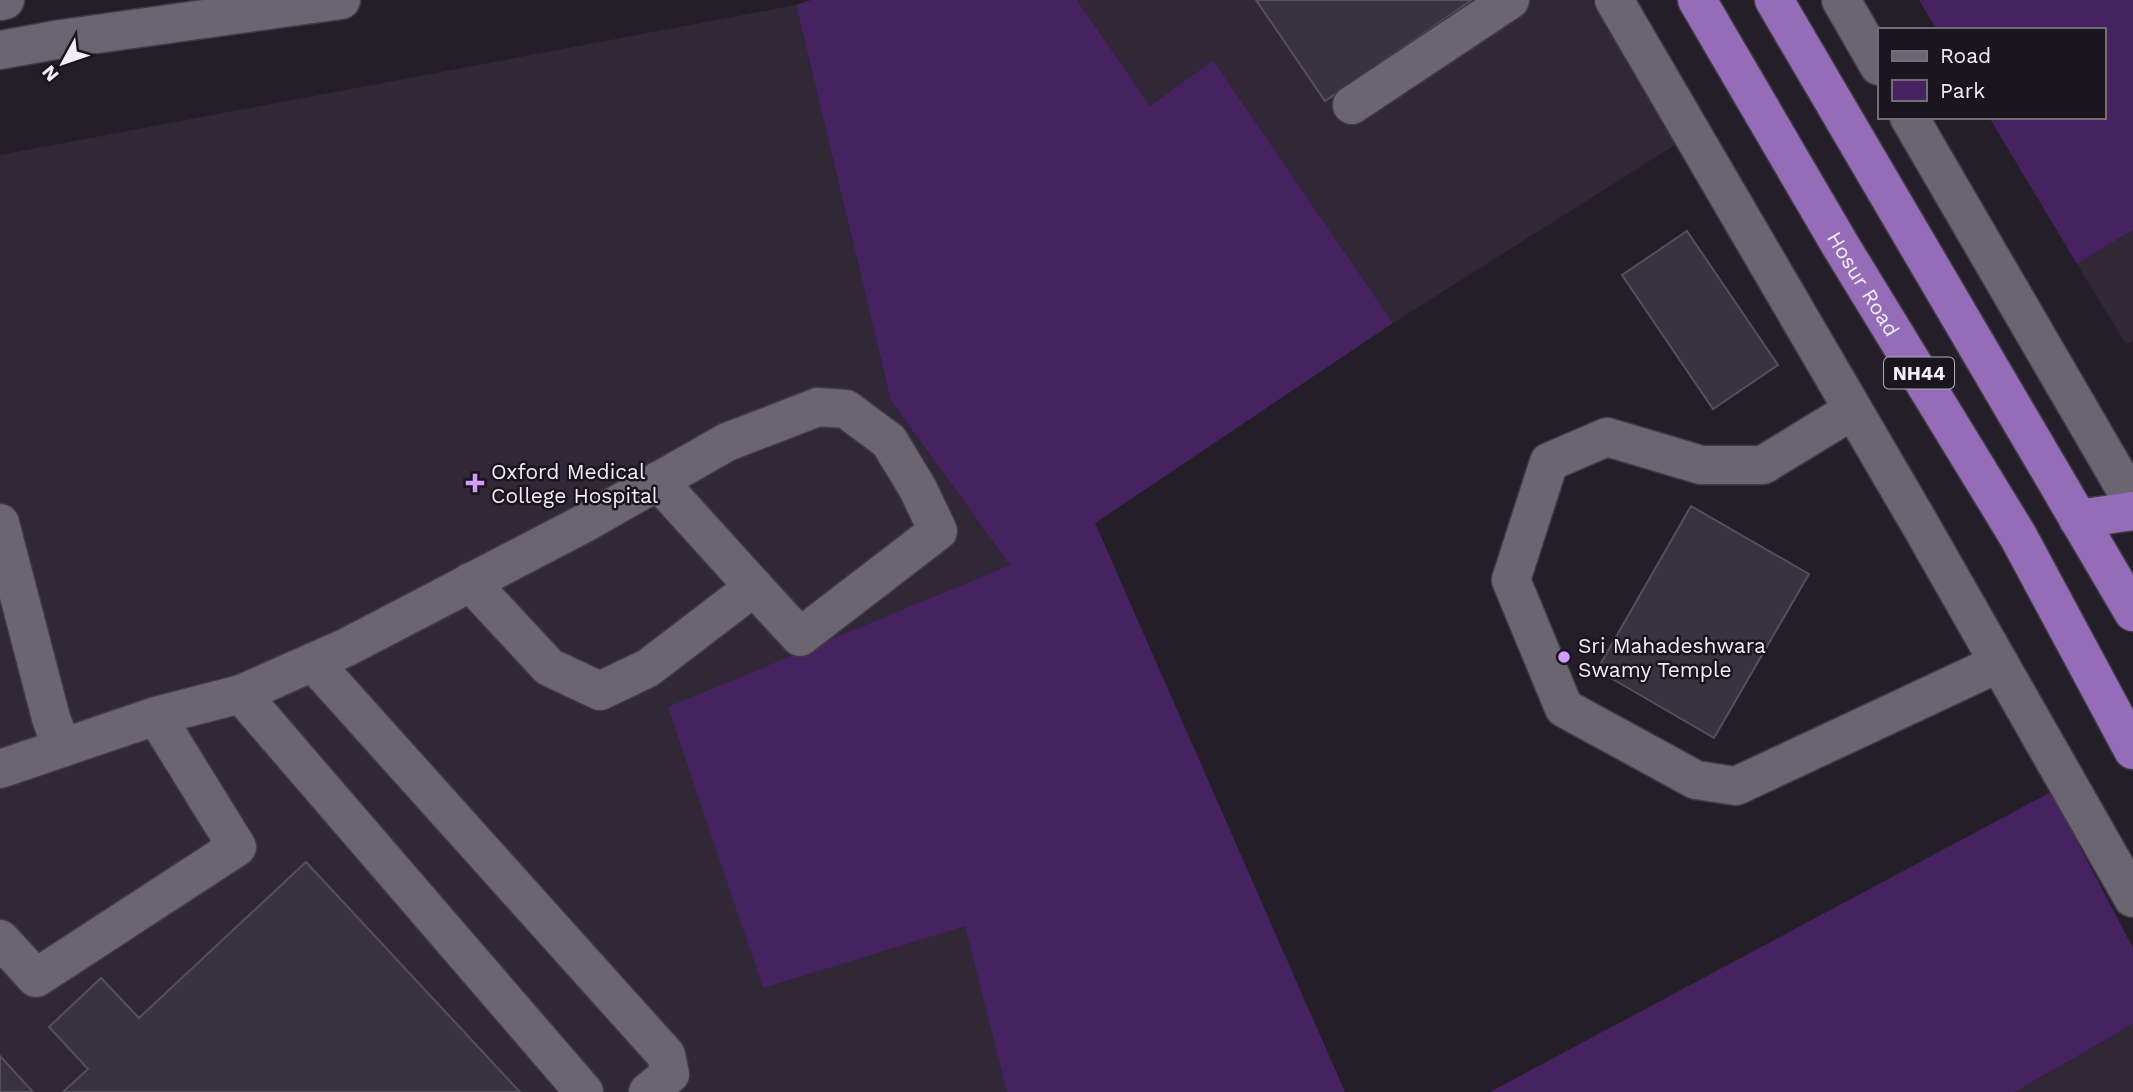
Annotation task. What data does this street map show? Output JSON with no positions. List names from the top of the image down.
{
  "streets": {
    "highway": ["Hosur Road", "NH44"]
  },
  "places": {
    "health": ["Oxford Medical College Hospital"],
    "other": ["Sri Mahadeshwara Swamy Temple"]
  },
  "legend": ["Road", "Park"],
  "north": "bottom left"
}
